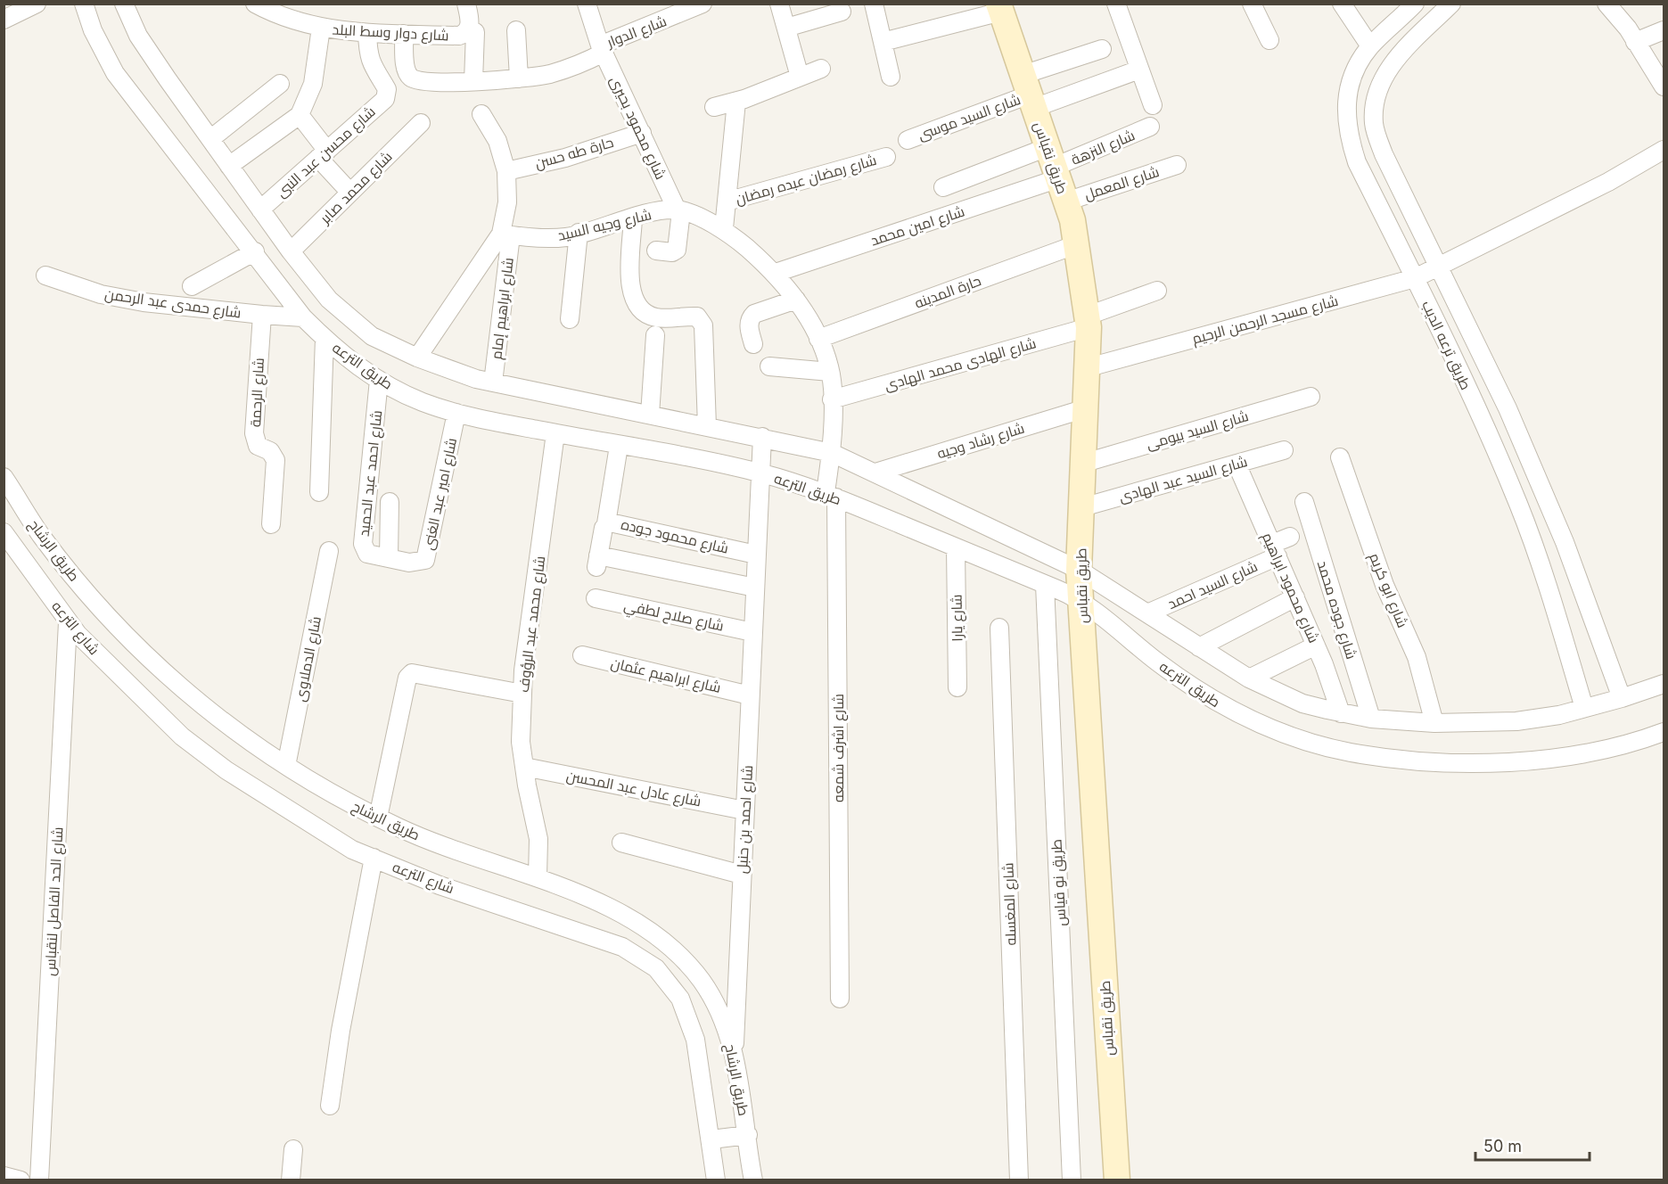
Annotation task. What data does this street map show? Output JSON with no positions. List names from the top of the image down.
{
  "streets": {
    "street": [
      "شارع الدوار",
      "شارع دوار وسط البلد",
      "شارع السيد موسى",
      "شارع محمود بحيرى",
      "شارع النزهة",
      "شارع محسن عبد النبى",
      "حارة طه حسن",
      "طريق نقباس",
      "شارع رمضان عبده رمضان",
      "شارع المعمل",
      "شارع محمد صابر",
      "شارع وجيه السيد",
      "شارع امين محمد",
      "حارة المدينه",
      "شارع حمدى عبد الرحمن",
      "شارع ابراهيم إمام",
      "شارع مسجد الرحمن الرحيم",
      "طريق ترعه الديب",
      "شارع الهادى محمد الهادى",
      "طريق الترعه",
      "شارع الرحمة",
      "شارع السيد بيومى",
      "شارع رشاد وجيه",
      "شارع احمد عبد الحميد",
      "شارع السيد عبد الهادى",
      "شارع امير عبد الغنى",
      "شارع محمود جوده",
      "طريق الرشاح",
      "شارع السيد احمد",
      "شارع محمود ابراهيم",
      "شارع ابو كريم",
      "شارع جوده محمد",
      "شارع صلاح لطفي",
      "شارع يارا",
      "شارع محمد عبد الرؤوف",
      "شارع الترعه",
      "شارع الدملاوى",
      "شارع ابراهيم عثمان",
      "شارع اشرف شمعه",
      "شارع عادل عبد المحسن",
      "شارع احمد بن حنبل",
      "طريق نو قياس",
      "شارع الحد الفاصل لنقباس",
      "شارع المغسله"
    ]
  },
  "crossings": [
    ["شارع الدوار", "شارع دوار وسط البلد"],
    ["شارع الدوار", "شارع محمود بحيرى"],
    ["شارع دوار وسط البلد", "شارع محسن عبد النبى"],
    ["شارع السيد موسى", "طريق نقباس"],
    ["شارع محمود بحيرى", "حارة طه حسن"],
    ["شارع محمود بحيرى", "شارع وجيه السيد"],
    ["شارع محمود بحيرى", "شارع اشرف شمعه"],
    ["شارع النزهة", "طريق نقباس"],
    ["شارع النزهة", "شارع المعمل"],
    ["شارع النزهة", "شارع امين محمد"],
    ["شارع محسن عبد النبى", "طريق الترعه"],
    ["حارة طه حسن", "شارع ابراهيم إمام"],
    ["طريق نقباس", "شارع المعمل"],
    ["طريق نقباس", "شارع امين محمد"],
    ["طريق نقباس", "حارة المدينه"],
    ["طريق نقباس", "شارع مسجد الرحمن الرحيم"],
    ["طريق نقباس", "شارع الهادى محمد الهادى"],
    ["طريق نقباس", "طريق الترعه"],
    ["طريق نقباس", "شارع السيد بيومى"],
    ["طريق نقباس", "شارع رشاد وجيه"],
    ["طريق نقباس", "شارع السيد عبد الهادى"],
    ["شارع المعمل", "شارع امين محمد"],
    ["شارع محمد صابر", "طريق الترعه"],
    ["شارع وجيه السيد", "شارع ابراهيم إمام"],
    ["شارع وجيه السيد", "شارع اشرف شمعه"],
    ["شارع امين محمد", "شارع اشرف شمعه"],
    ["حارة المدينه", "شارع اشرف شمعه"],
    ["شارع حمدى عبد الرحمن", "طريق الترعه"],
    ["شارع حمدى عبد الرحمن", "شارع الرحمة"],
    ["شارع ابراهيم إمام", "طريق الترعه"],
    ["شارع مسجد الرحمن الرحيم", "طريق ترعه الديب"],
    ["طريق ترعه الديب", "طريق الترعه"],
    ["شارع الهادى محمد الهادى", "شارع اشرف شمعه"],
    ["طريق الترعه", "شارع رشاد وجيه"],
    ["طريق الترعه", "شارع احمد عبد الحميد"],
    ["طريق الترعه", "شارع امير عبد الغنى"],
    ["طريق الترعه", "شارع السيد احمد"],
    ["طريق الترعه", "شارع محمود ابراهيم"],
    ["طريق الترعه", "شارع ابو كريم"],
    ["طريق الترعه", "شارع جوده محمد"],
    ["طريق الترعه", "شارع يارا"],
    ["طريق الترعه", "شارع محمد عبد الرؤوف"],
    ["طريق الترعه", "شارع اشرف شمعه"],
    ["طريق الترعه", "شارع احمد بن حنبل"],
    ["طريق الترعه", "طريق نو قياس"],
    ["شارع احمد عبد الحميد", "شارع امير عبد الغنى"],
    ["شارع السيد عبد الهادى", "شارع محمود ابراهيم"],
    ["شارع محمود جوده", "شارع احمد بن حنبل"],
    ["طريق الرشاح", "شارع محمد عبد الرؤوف"],
    ["طريق الرشاح", "شارع الترعه"],
    ["طريق الرشاح", "شارع الدملاوى"],
    ["طريق الرشاح", "شارع احمد بن حنبل"],
    ["شارع السيد احمد", "شارع محمود ابراهيم"],
    ["شارع صلاح لطفي", "شارع احمد بن حنبل"],
    ["شارع محمد عبد الرؤوف", "شارع عادل عبد المحسن"],
    ["شارع الترعه", "شارع الحد الفاصل لنقباس"],
    ["شارع ابراهيم عثمان", "شارع احمد بن حنبل"],
    ["شارع عادل عبد المحسن", "شارع احمد بن حنبل"]
  ],
  "scale_bar": "50 m"
}
